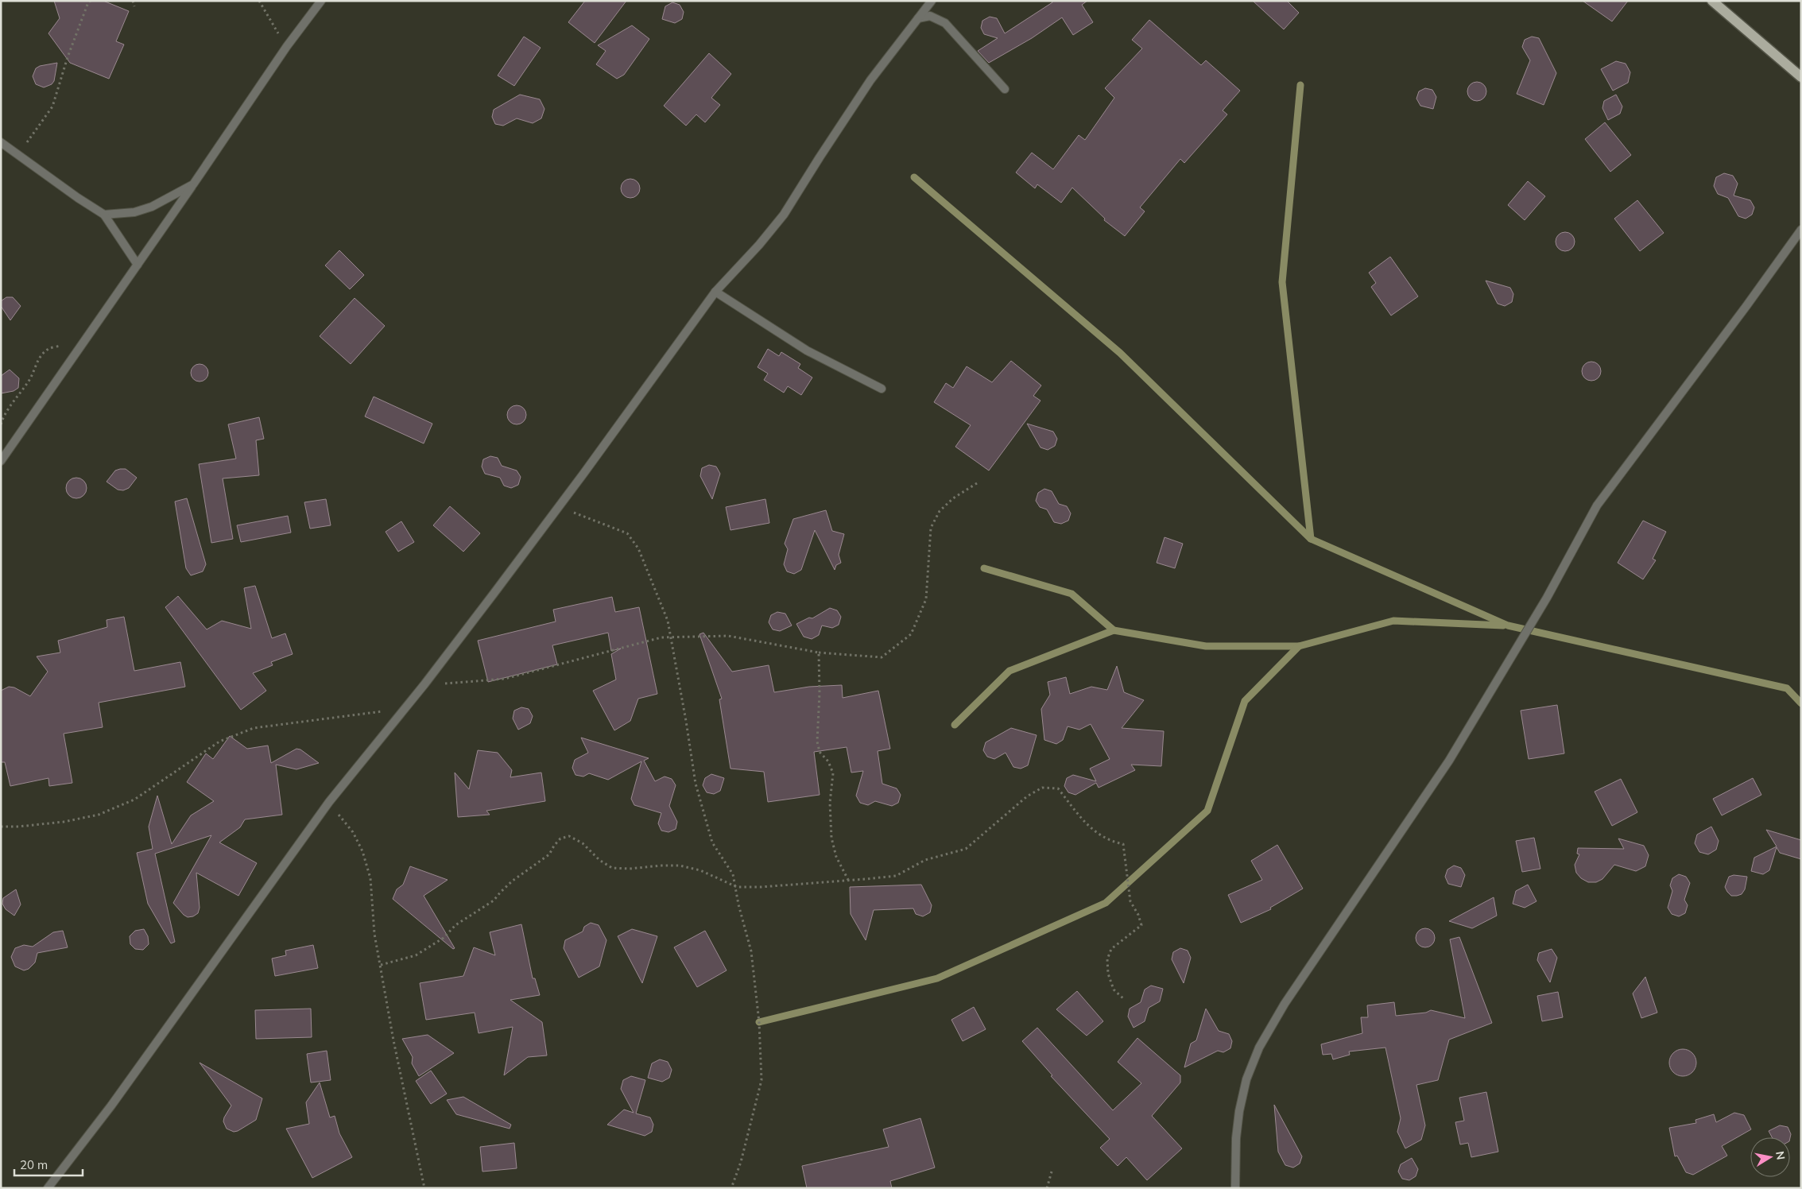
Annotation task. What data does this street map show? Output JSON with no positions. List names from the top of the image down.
{
  "scale_bar": "20 m",
  "north": "right"
}
